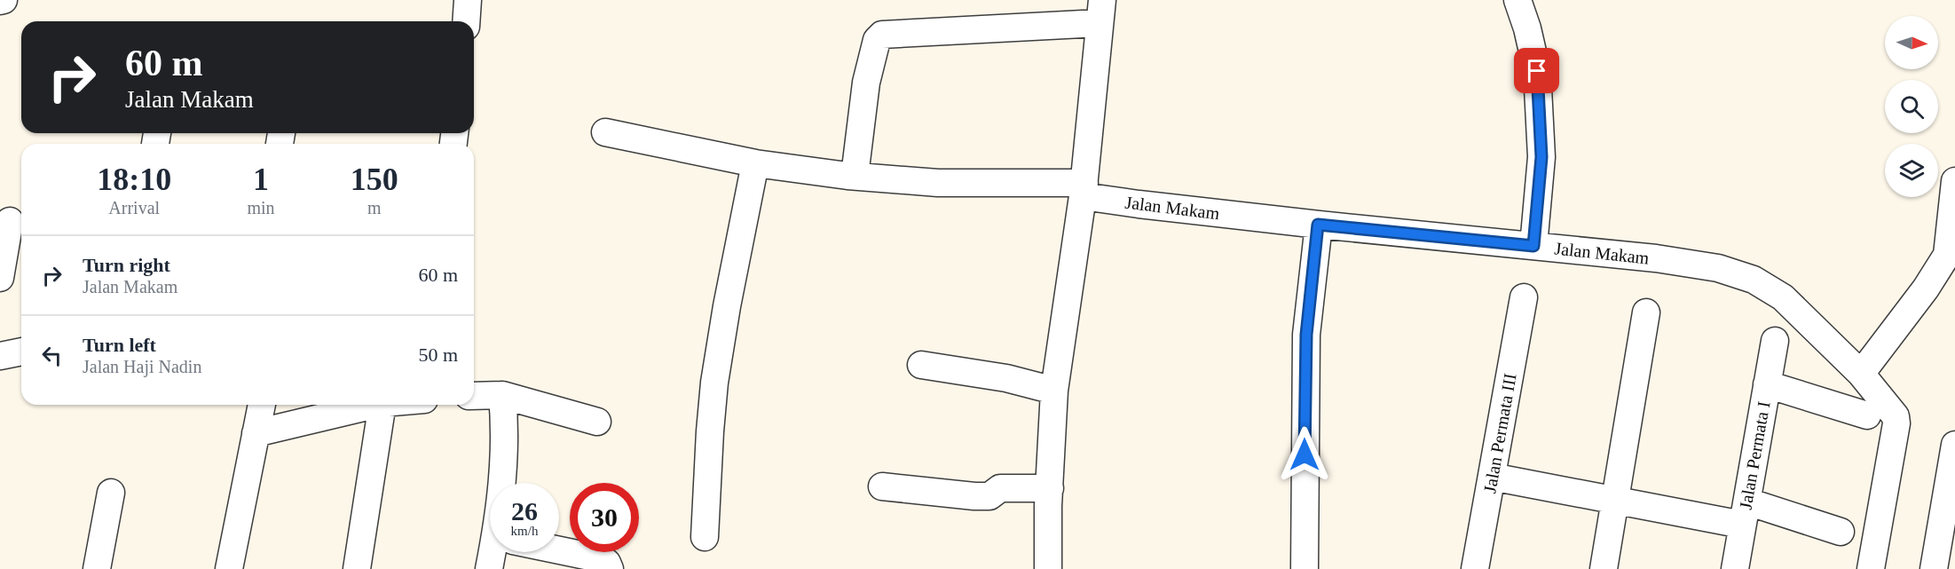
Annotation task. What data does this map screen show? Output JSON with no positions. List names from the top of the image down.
{
  "streets": {
    "street": ["Jalan Makam", "Jalan Permata III", "Jalan Permata I"]
  },
  "north": "right",
  "page": {
    "turn": ["60 m", "Jalan Makam"],
    "eta": [
      "18:10",
      "Arrival",
      "1",
      "min",
      "150",
      "m"
    ],
    "list": [
      {
        "name": "Turn right",
        "note": "Jalan Makam",
        "value": "60 m"
      },
      {
        "name": "Turn left",
        "note": "Jalan Haji Nadin",
        "value": "50 m"
      }
    ],
    "speed": "26 km/h",
    "limit": "30"
  }
}
